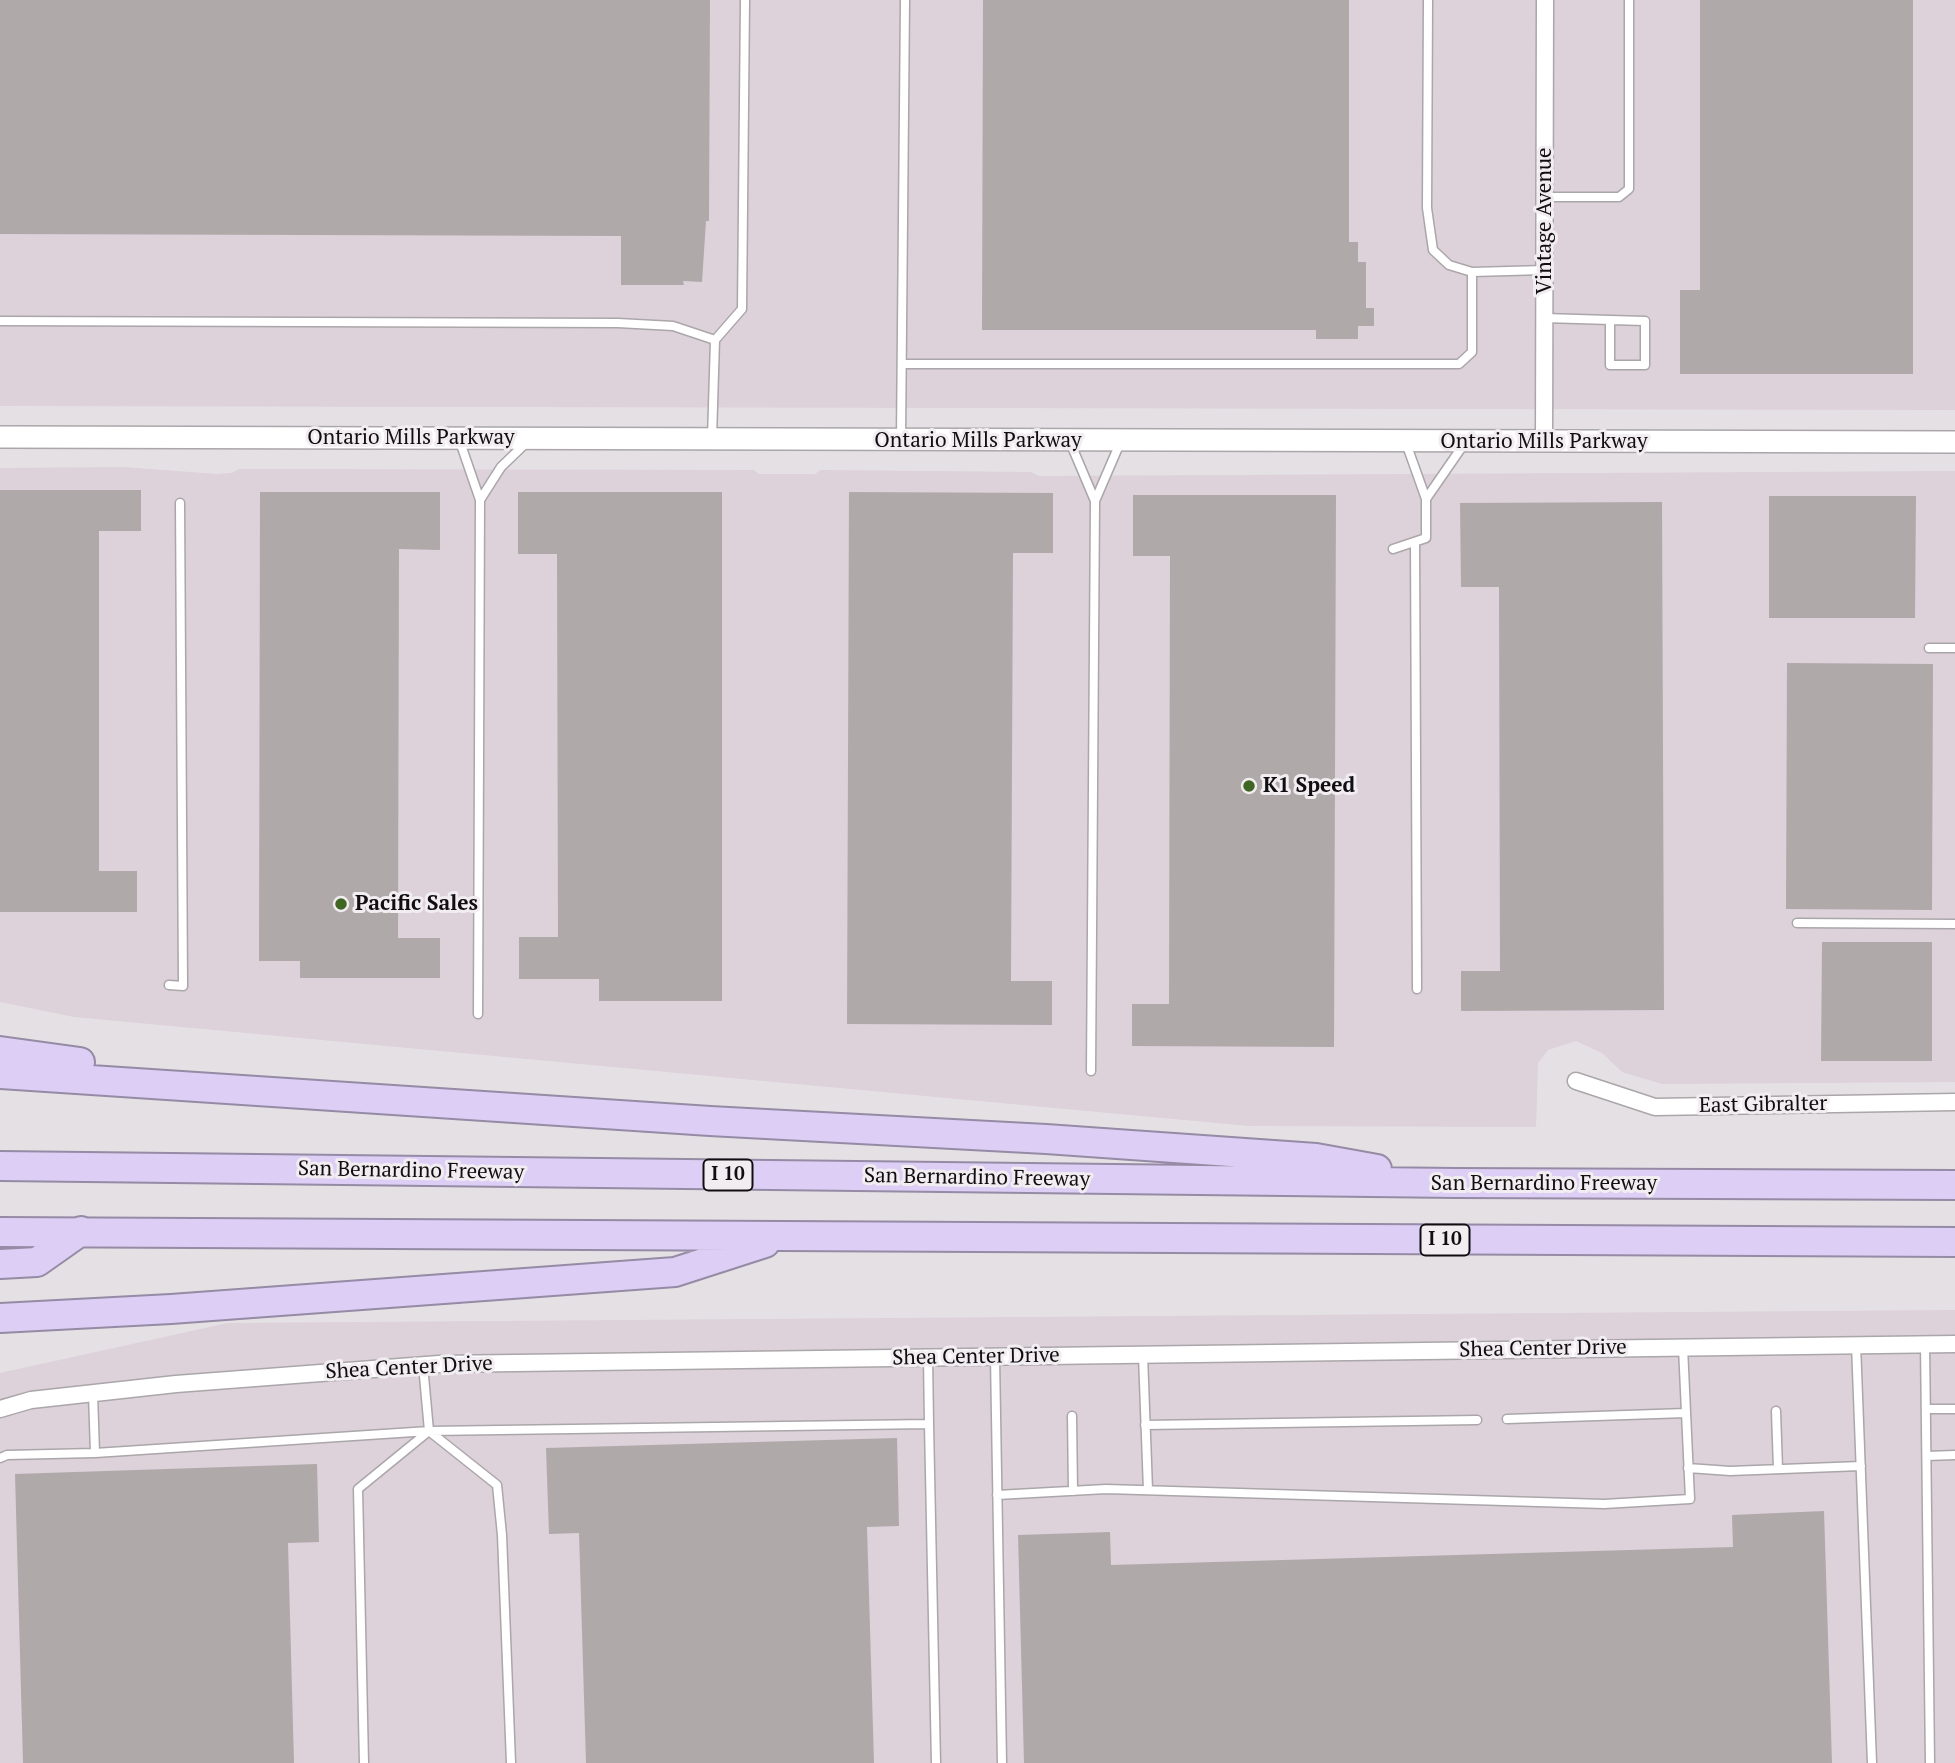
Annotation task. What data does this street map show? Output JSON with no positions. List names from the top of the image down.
{
  "streets": {
    "highway": ["San Bernardino Freeway", "I 10"],
    "main road": ["Ontario Mills Parkway"],
    "street": ["Vintage Avenue", "East Gibralter", "Shea Center Drive"]
  },
  "crossings": [
    ["Vintage Avenue", "Ontario Mills Parkway"]
  ],
  "places": ["K1 Speed", "Pacific Sales"]
}
